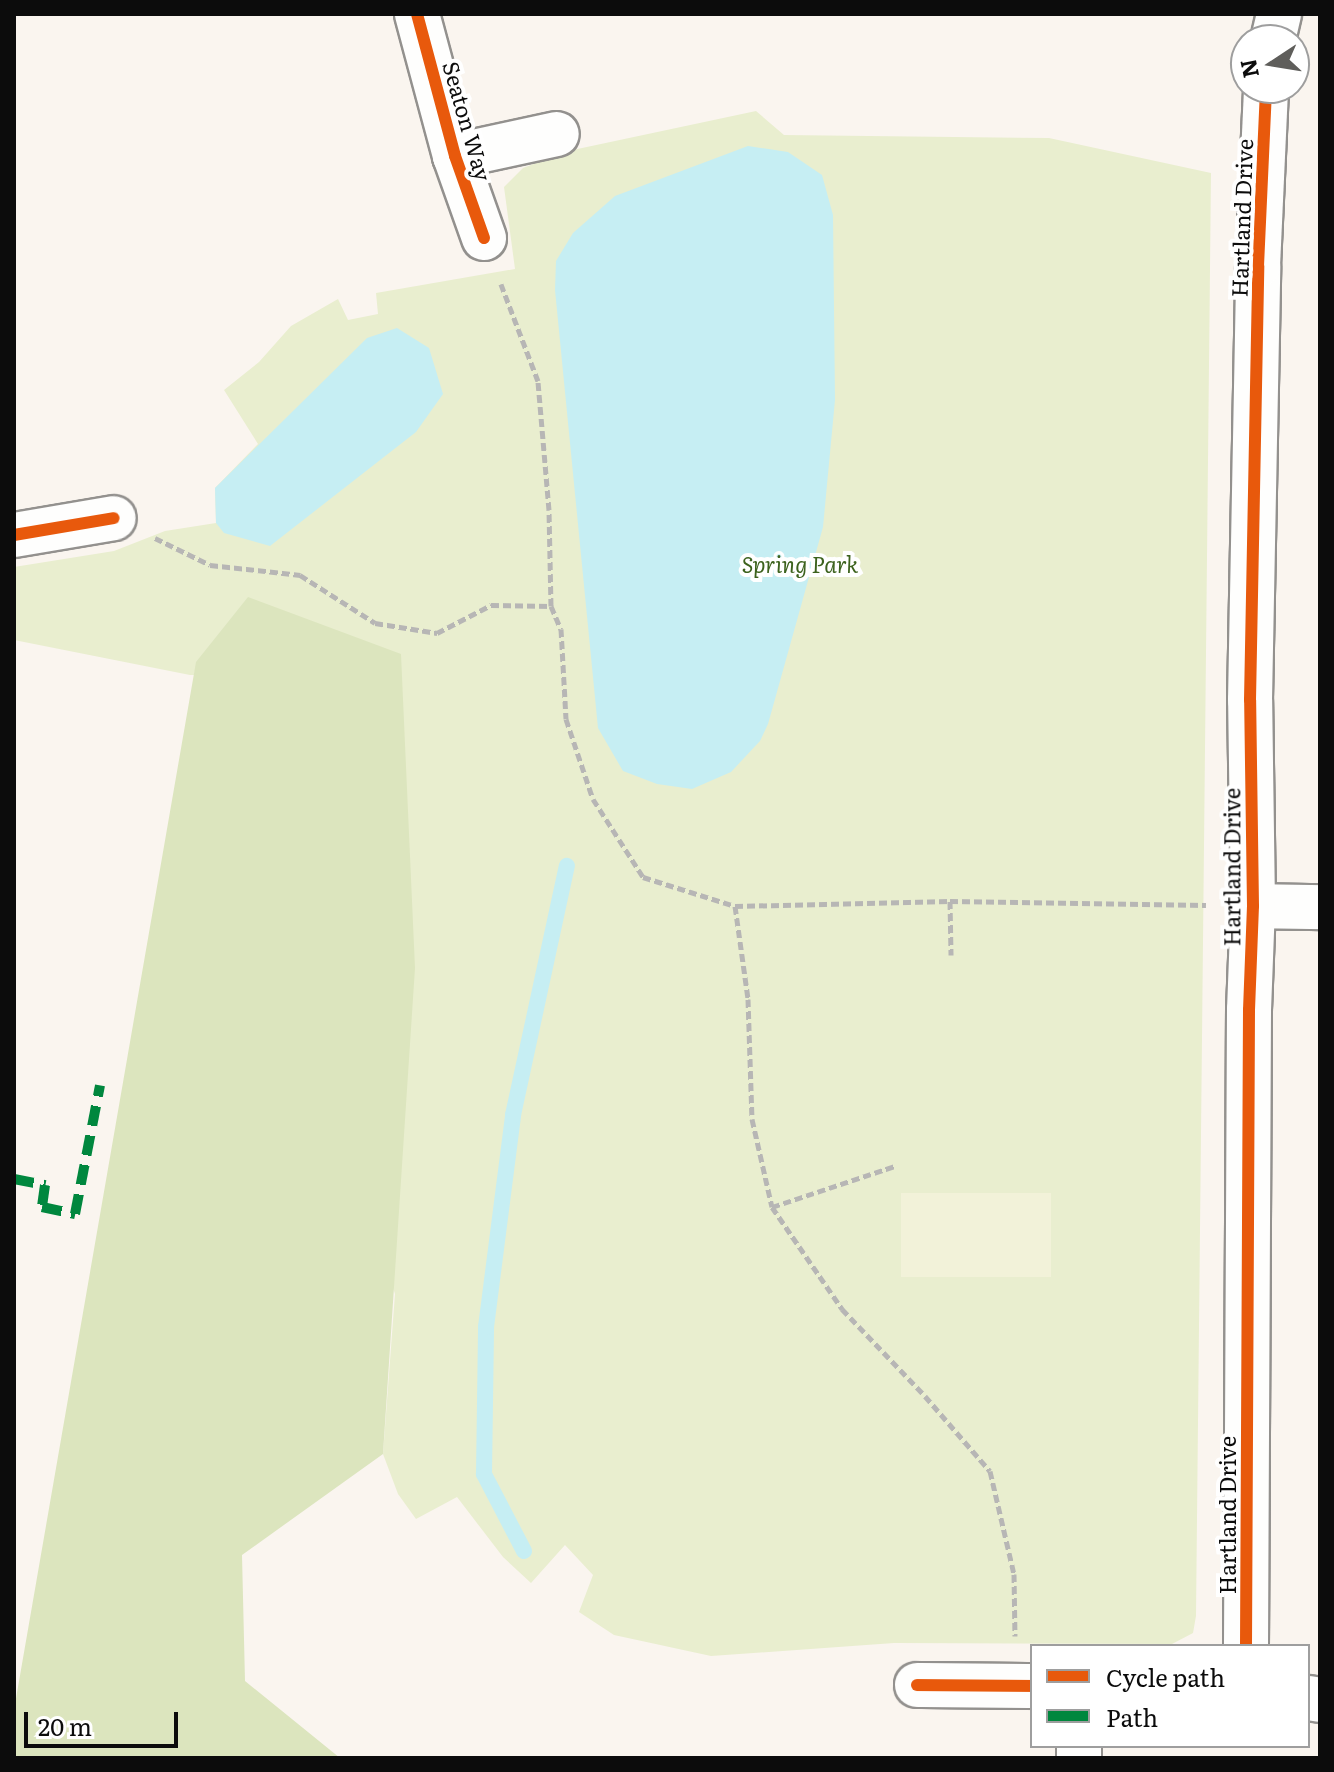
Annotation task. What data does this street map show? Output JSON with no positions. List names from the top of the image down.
{
  "streets": {
    "street": ["Seaton Way", "Hartland Drive"]
  },
  "parks": ["Spring Park"],
  "legend": ["Cycle path", "Path"],
  "scale_bar": "20 m",
  "north": "left"
}
